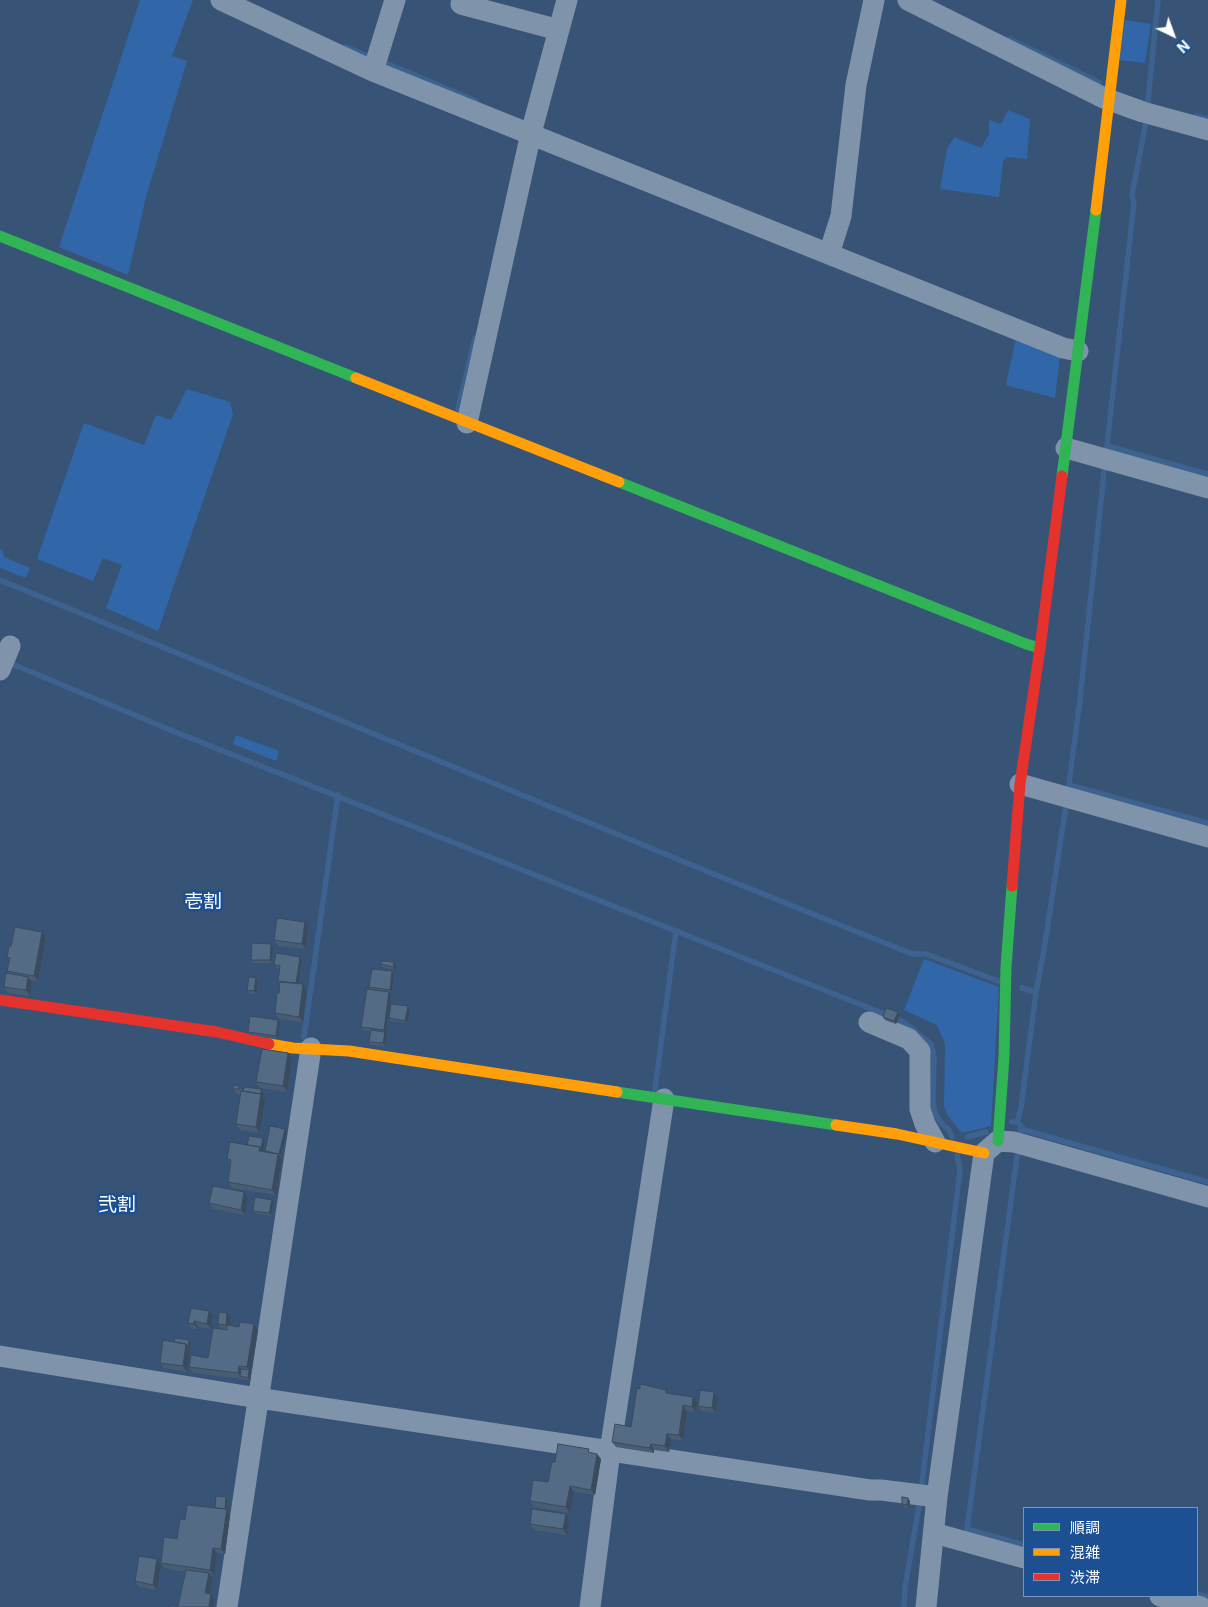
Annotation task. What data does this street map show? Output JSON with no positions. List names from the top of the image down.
{
  "districts": ["壱割", "弐割"],
  "legend": ["順調", "混雑", "渋滞"],
  "north": "bottom right"
}
